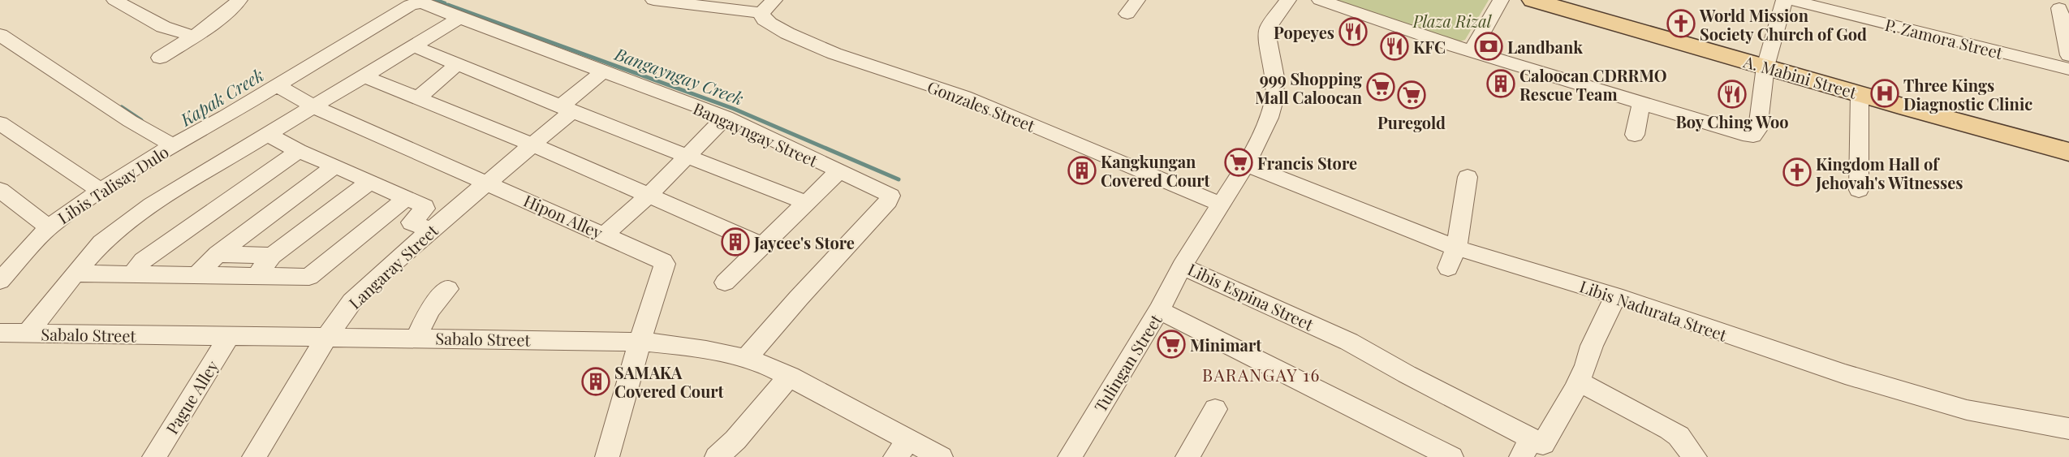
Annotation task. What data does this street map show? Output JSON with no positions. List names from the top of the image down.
{
  "streets": {
    "main road": ["A. Mabini Street"],
    "street": [
      "P. Zamora Street",
      "Gonzales Street",
      "Bangayngay Street",
      "Libis Talisay Dulo",
      "Hipon Alley",
      "Langaray Street",
      "Libis Espina Street",
      "Libis Nadurata Street",
      "Sabalo Street",
      "Tulingan Street",
      "Pague Alley"
    ]
  },
  "crossings": [
    ["Gonzales Street", "Libis Espina Street"],
    ["Bangayngay Street", "Libis Talisay Dulo"],
    ["Bangayngay Street", "Langaray Street"],
    ["Bangayngay Street", "Sabalo Street"],
    ["Libis Talisay Dulo", "Hipon Alley"],
    ["Hipon Alley", "Langaray Street"],
    ["Hipon Alley", "Sabalo Street"],
    ["Langaray Street", "Sabalo Street"],
    ["Libis Espina Street", "Libis Nadurata Street"],
    ["Libis Espina Street", "Tulingan Street"],
    ["Sabalo Street", "Pague Alley"]
  ],
  "districts": ["BARANGAY 16"],
  "water": ["Bangayngay Creek", "Kapak Creek"],
  "parks": ["Plaza Rizal"],
  "places": {
    "church": ["World Mission Society Church of God", "Kingdom Hall of Jehovah's Witnesses"],
    "restaurant": ["Popeyes", "KFC", "Boy Ching Woo"],
    "bank": ["Landbank"],
    "building": [
      "Caloocan CDRRMO Rescue Team",
      "Kangkungan Covered Court",
      "Jaycee's Store",
      "SAMAKA Covered Court"
    ],
    "supermarket": [
      "999 Shopping Mall Caloocan",
      "Puregold",
      "Francis Store",
      "Minimart"
    ],
    "hospital": ["Three Kings Diagnostic Clinic"]
  }
}
